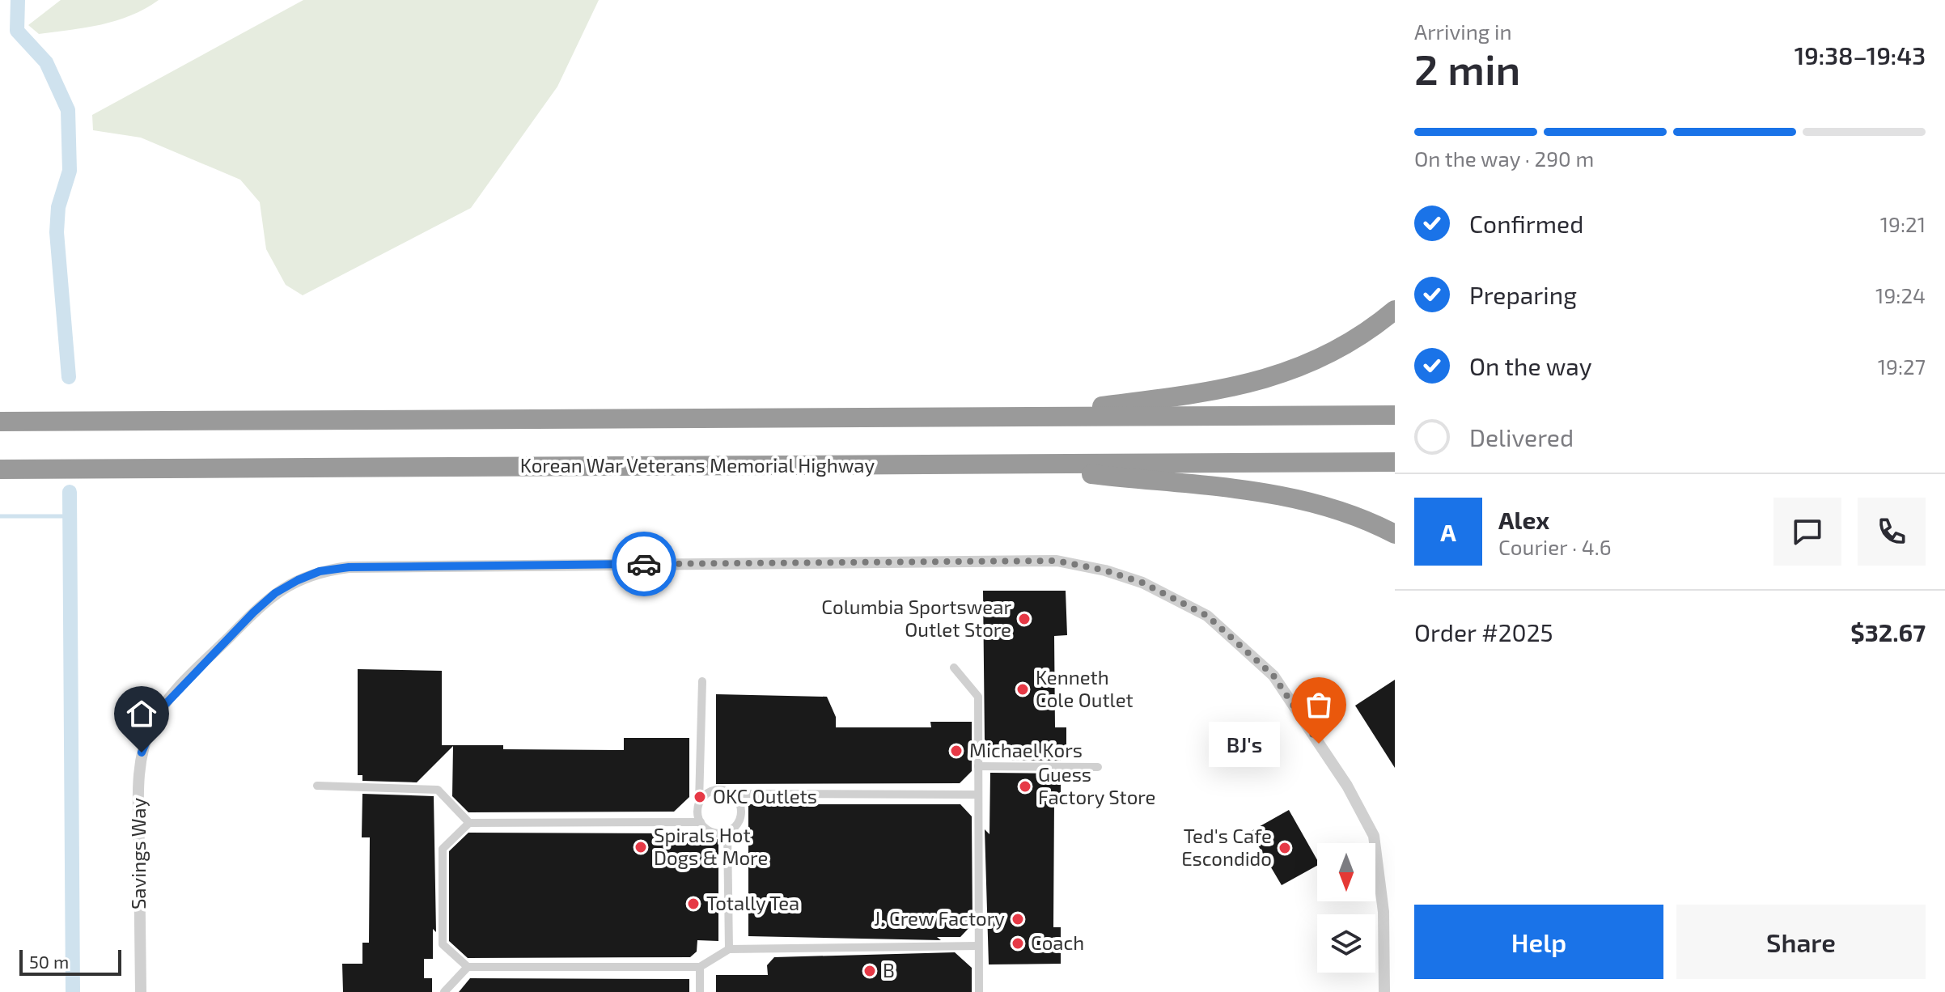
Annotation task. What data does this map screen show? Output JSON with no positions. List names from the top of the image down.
{
  "streets": {
    "highway": ["Korean War Veterans Memorial Highway"],
    "street": ["Savings Way"]
  },
  "places": [
    "Columbia Sportswear Outlet Store",
    "Kenneth Cole Outlet",
    "BJ's",
    "Michael Kors",
    "Guess Factory Store",
    "OKC Outlets",
    "Spirals Hot Dogs & More",
    "Ted's Cafe Escondido",
    "Totally Tea",
    "J. Crew Factory",
    "Coach",
    "B"
  ],
  "scale_bar": "50 m",
  "north": "bottom",
  "page": {
    "heading": ["2 min", "Arriving in", "19:38–19:43"],
    "panel": [
      "Alex",
      "Courier · 4.6",
      "Order #2025",
      "$32.67"
    ],
    "bar": "On the way · 290 m",
    "list": [
      ["Confirmed", "19:21"],
      ["Preparing", "19:24"],
      ["On the way", "19:27"],
      "Delivered"
    ],
    "round": "A",
    "bubble": "BJ's",
    "buttons": ["Help", "Share"],
    "scale": "50 m"
  }
}
